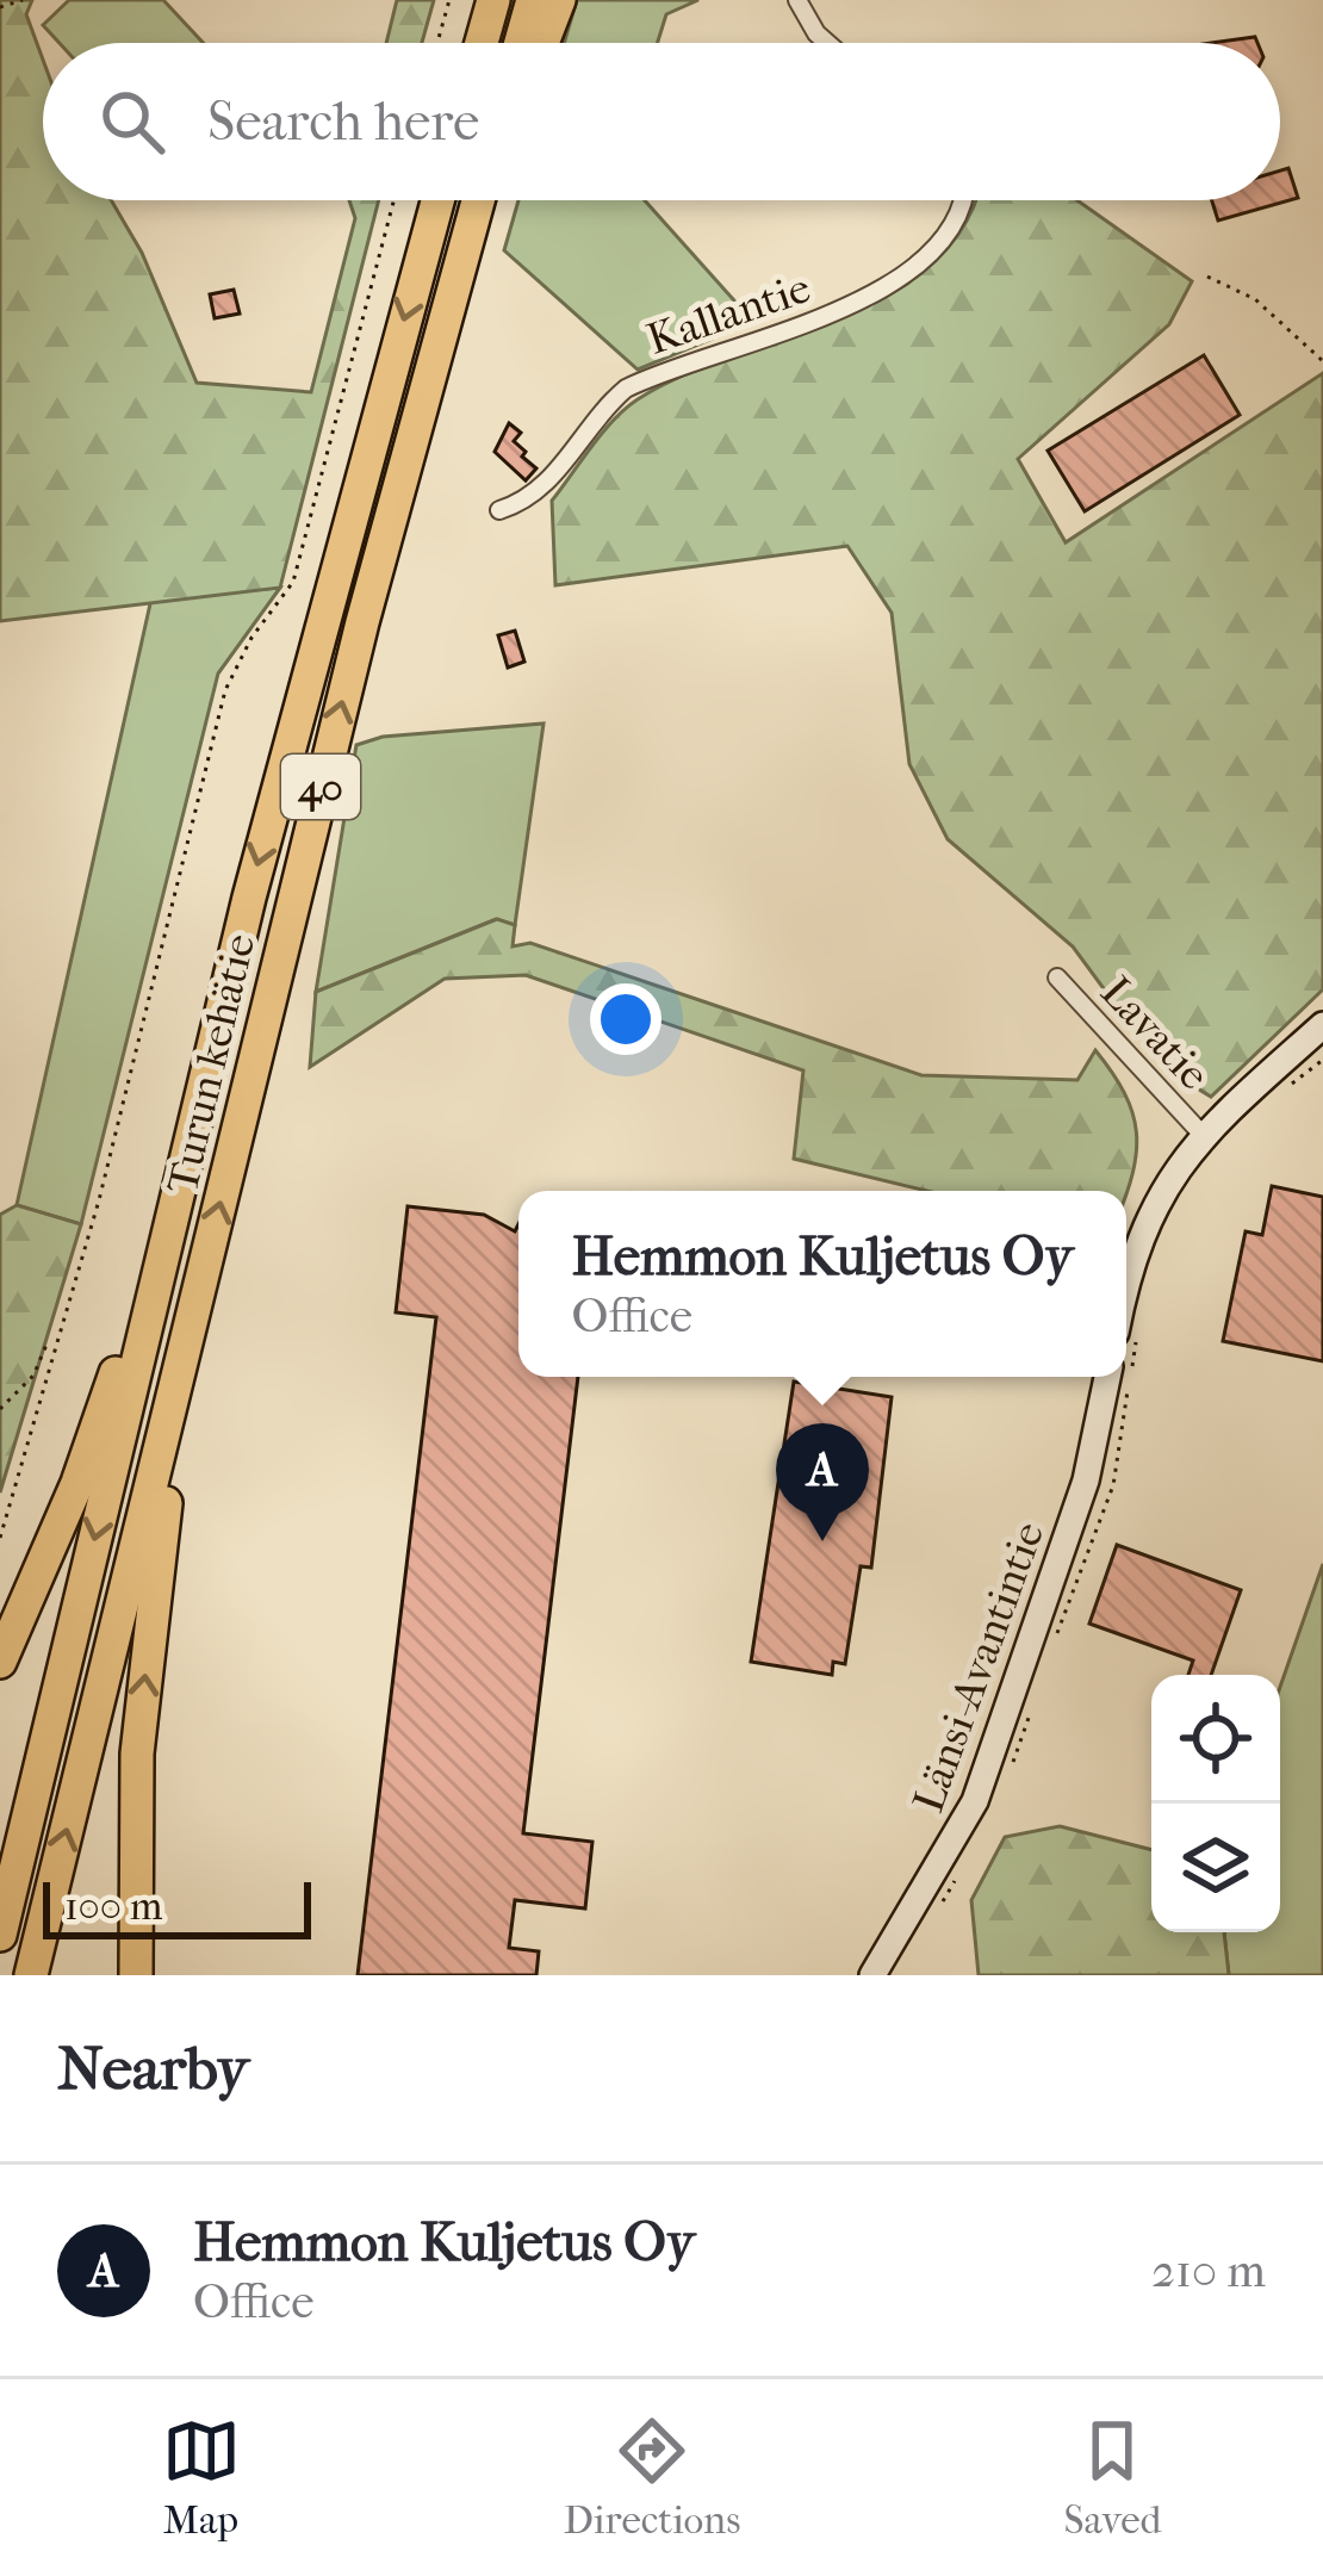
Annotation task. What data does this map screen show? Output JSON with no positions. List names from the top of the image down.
{
  "streets": {
    "highway": ["40", "Turun kehätie"],
    "street": ["Kallantie", "Lavatie", "Länsi-Avantintie"]
  },
  "scale_bar": "100 m",
  "page": {
    "search": "Search here",
    "popup": ["Hemmon Kuljetus Oy", "Office"],
    "pins": "A",
    "scale": "100 m",
    "heading": "Nearby",
    "list": [
      {
        "mark": "A",
        "name": "Hemmon Kuljetus Oy",
        "note": "Office",
        "value": "210 m"
      }
    ],
    "nav": ["Map", "Directions", "Saved"]
  }
}
